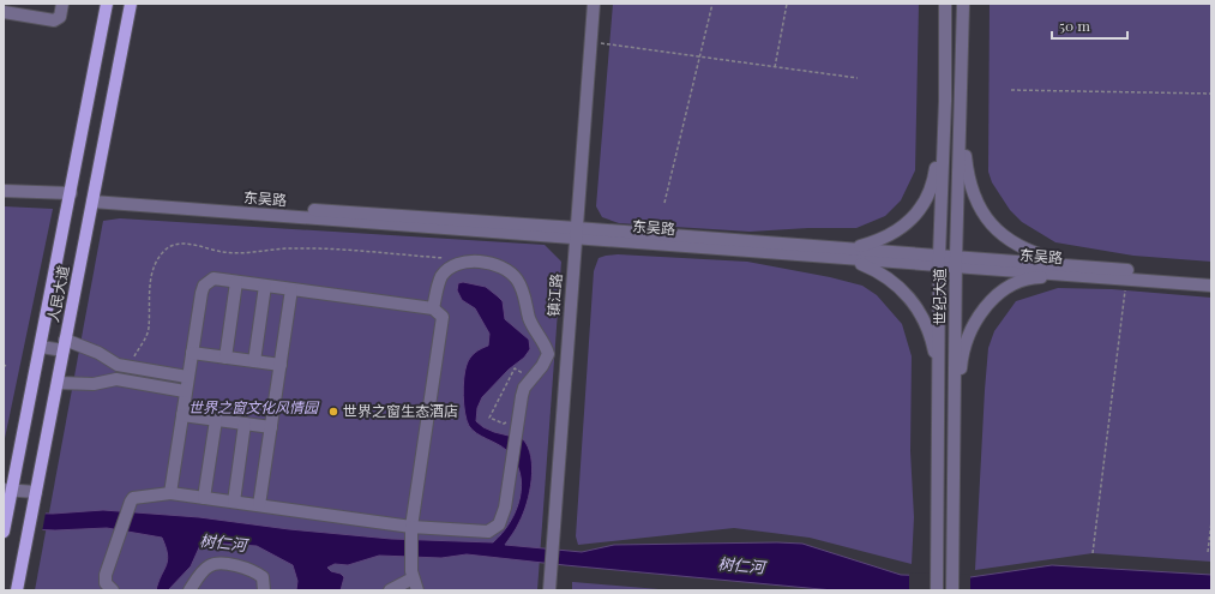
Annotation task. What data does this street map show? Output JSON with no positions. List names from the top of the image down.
{
  "streets": {
    "main road": ["人民大道"],
    "street": ["东吴路", "镇江路", "世纪大道"]
  },
  "crossings": [
    ["东吴路", "人民大道"],
    ["东吴路", "镇江路"],
    ["东吴路", "世纪大道"]
  ],
  "water": ["树仁河"],
  "parks": ["世界之窗文化风情园"],
  "places": ["世界之窗生态酒店"],
  "scale_bar": "50 m"
}
